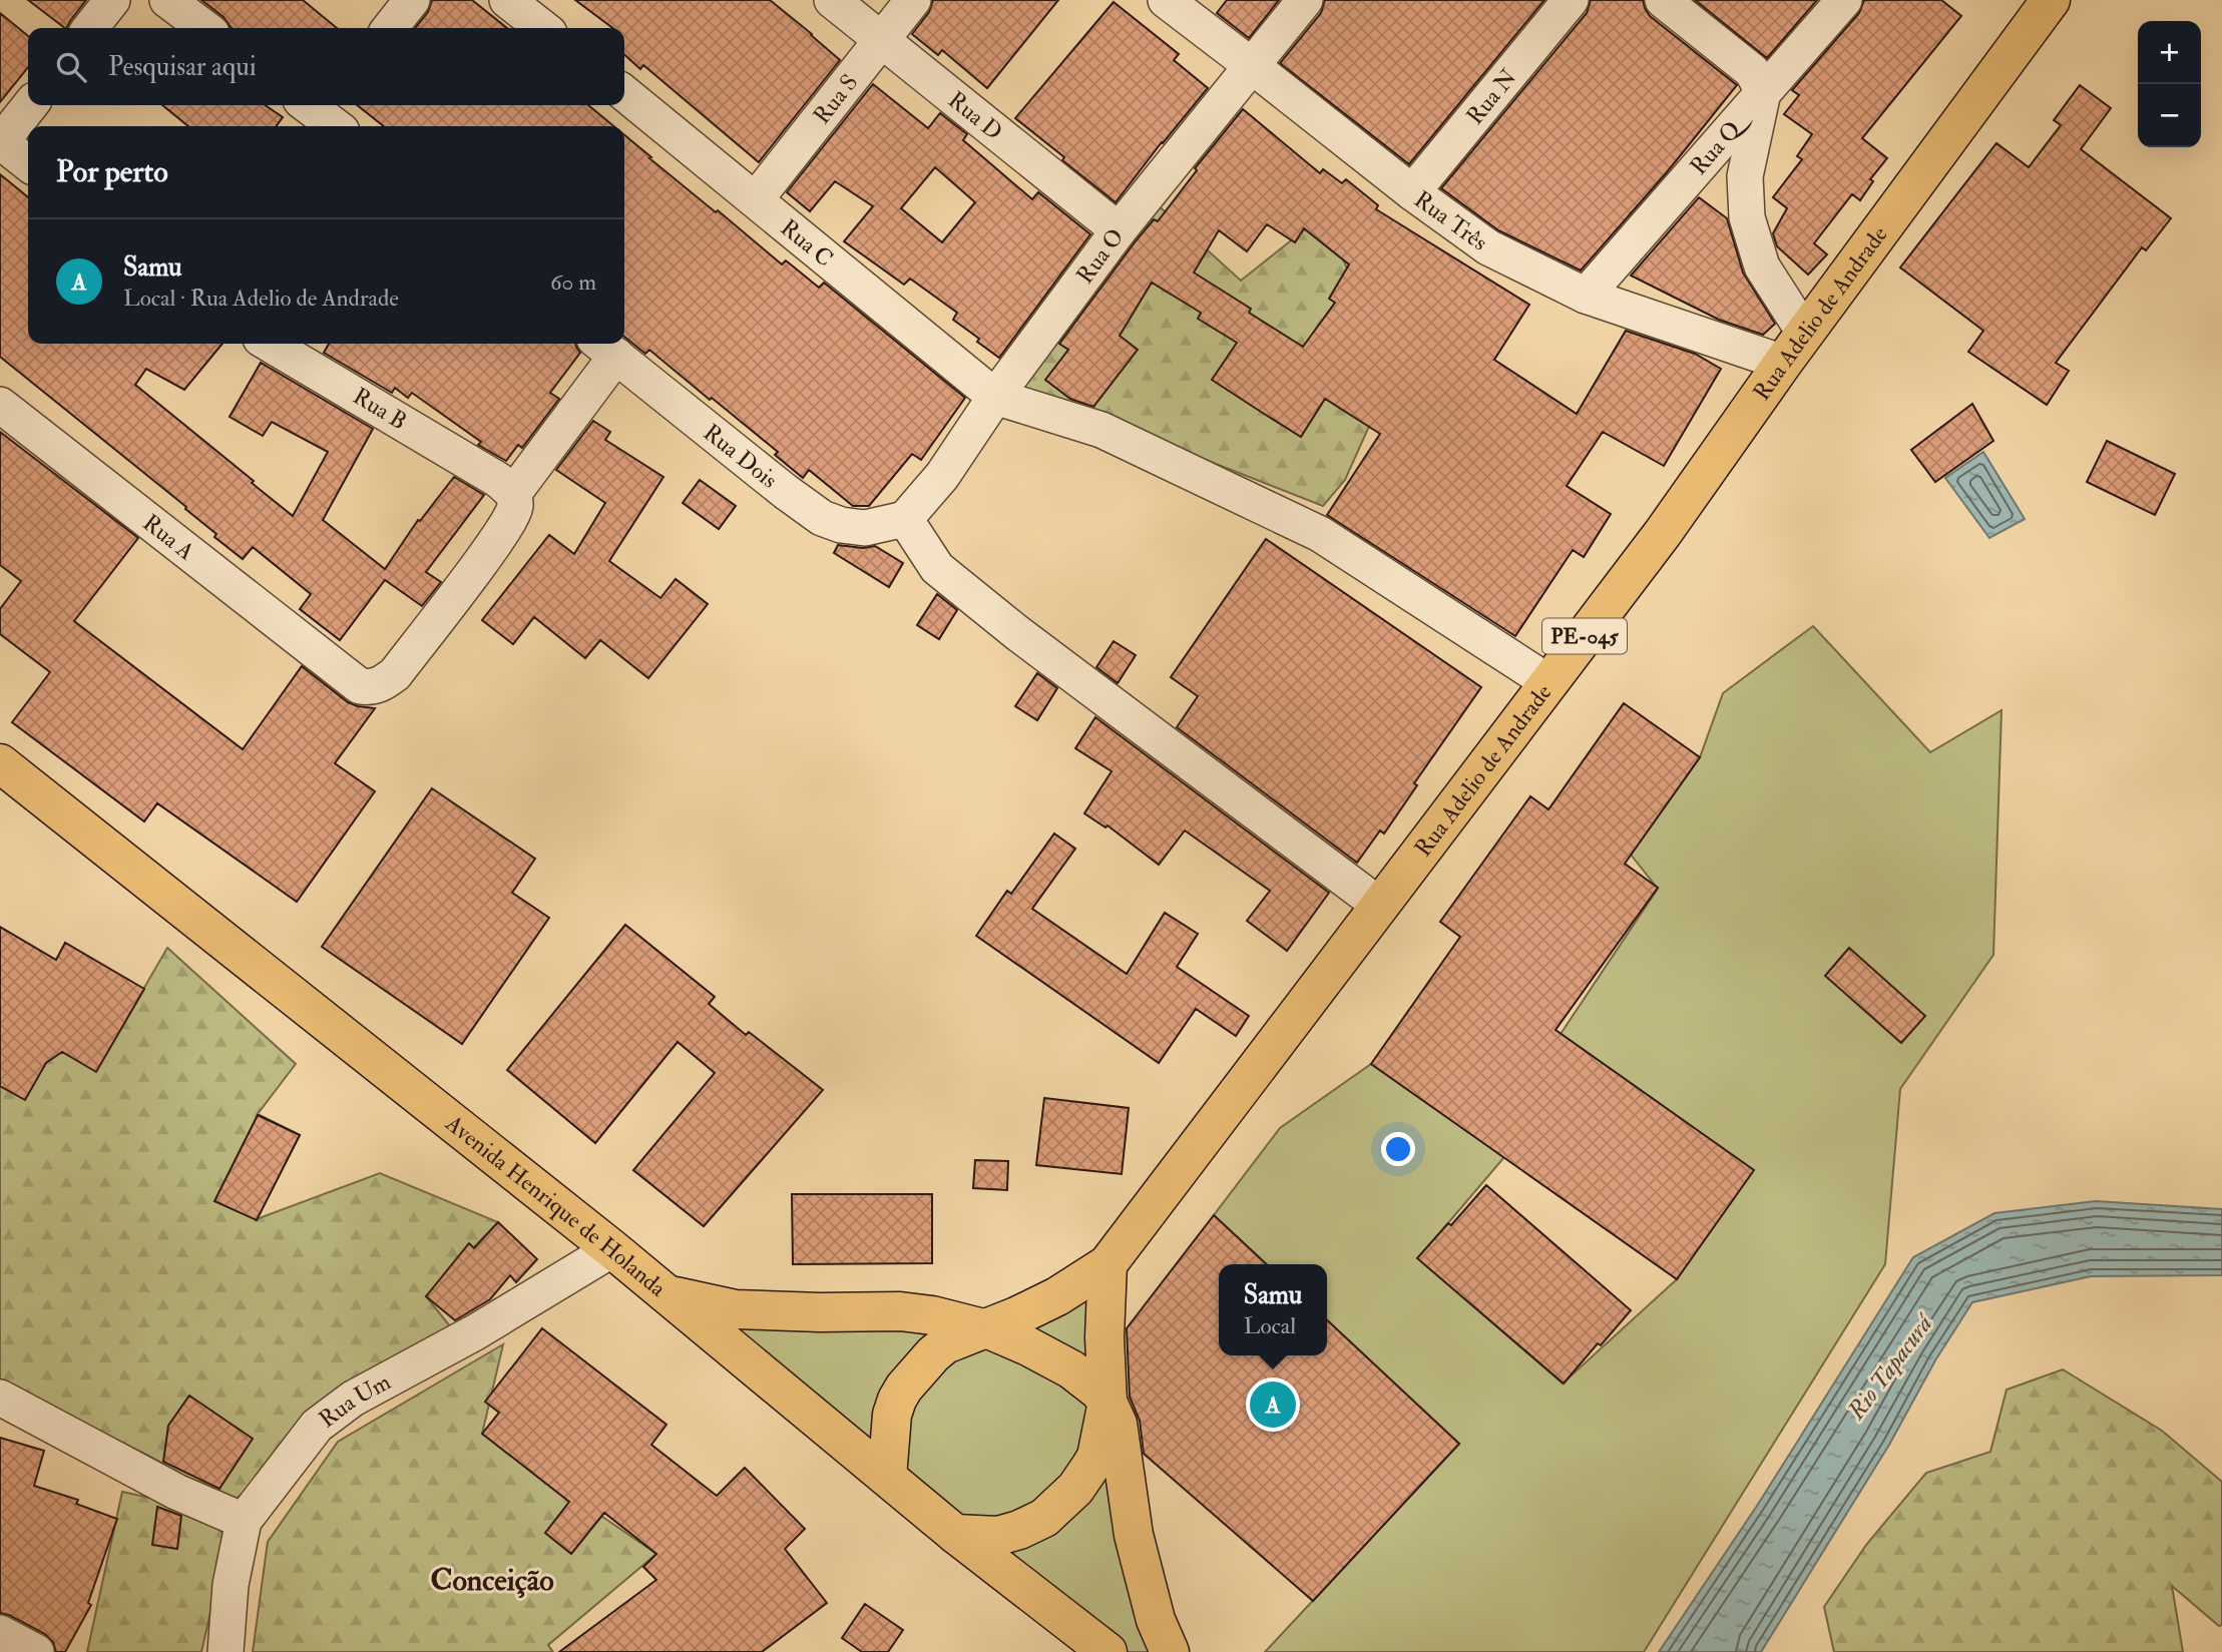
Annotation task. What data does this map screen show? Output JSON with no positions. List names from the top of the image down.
{
  "streets": {
    "main road": ["Rua Adelio de Andrade", "PE-045", "Avenida Henrique de Holanda"],
    "street": [
      "Rua N",
      "Rua S",
      "Rua D",
      "Rua Q",
      "Rua Três",
      "Rua C",
      "Rua O",
      "Rua B",
      "Rua Dois",
      "Rua A",
      "Rua Um"
    ]
  },
  "crossings": [
    ["Rua N", "Rua Três"],
    ["Rua S", "Rua D"],
    ["Rua S", "Rua C"],
    ["Rua D", "Rua O"],
    ["Rua Q", "Rua Três"],
    ["Rua Três", "Rua O"],
    ["Rua Três", "Rua Adelio de Andrade"],
    ["Rua C", "Rua O"],
    ["Rua O", "Rua Dois"],
    ["Rua B", "Rua A"],
    ["Avenida Henrique de Holanda", "Rua Um"]
  ],
  "districts": ["Conceição"],
  "water": ["Rio Tapacurá"],
  "page": {
    "map_buttons": ["+", "−"],
    "search": "Pesquisar aqui",
    "heading": "Por perto",
    "list": [
      {
        "mark": "A",
        "name": "Samu",
        "note": "Local · Rua Adelio de Andrade",
        "value": "60 m"
      }
    ],
    "popup": ["Samu", "Local"],
    "pins": "A"
  }
}
